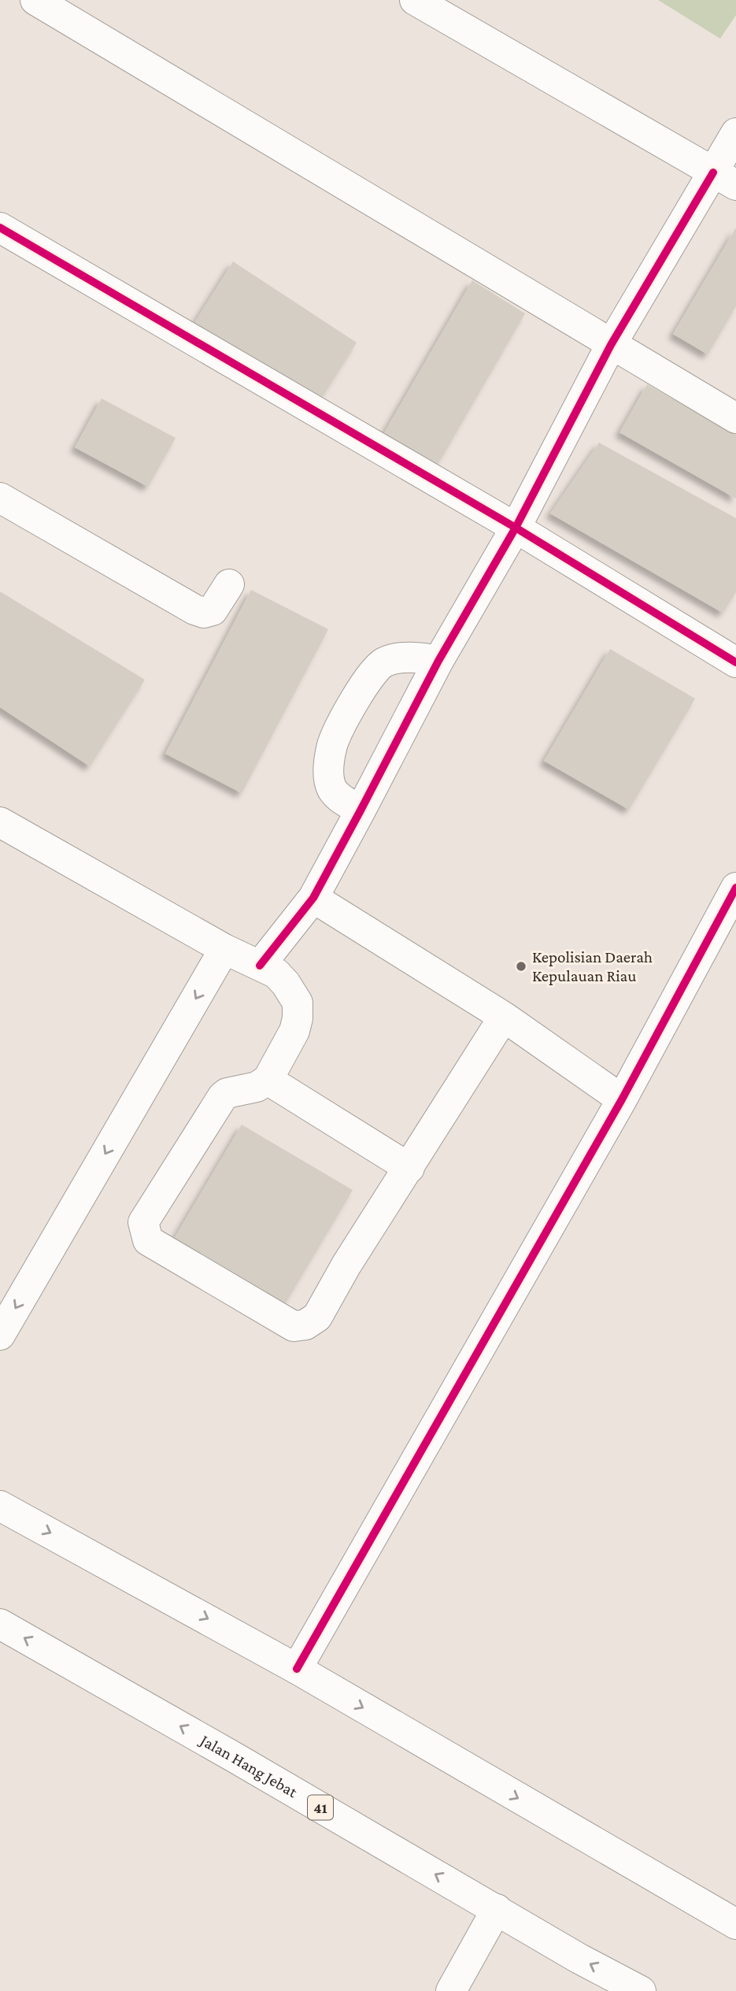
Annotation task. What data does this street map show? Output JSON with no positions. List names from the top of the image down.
{
  "streets": {
    "main road": ["Jalan Hang Jebat", "41"]
  },
  "places": ["Kepolisian Daerah Kepulauan Riau"]
}
